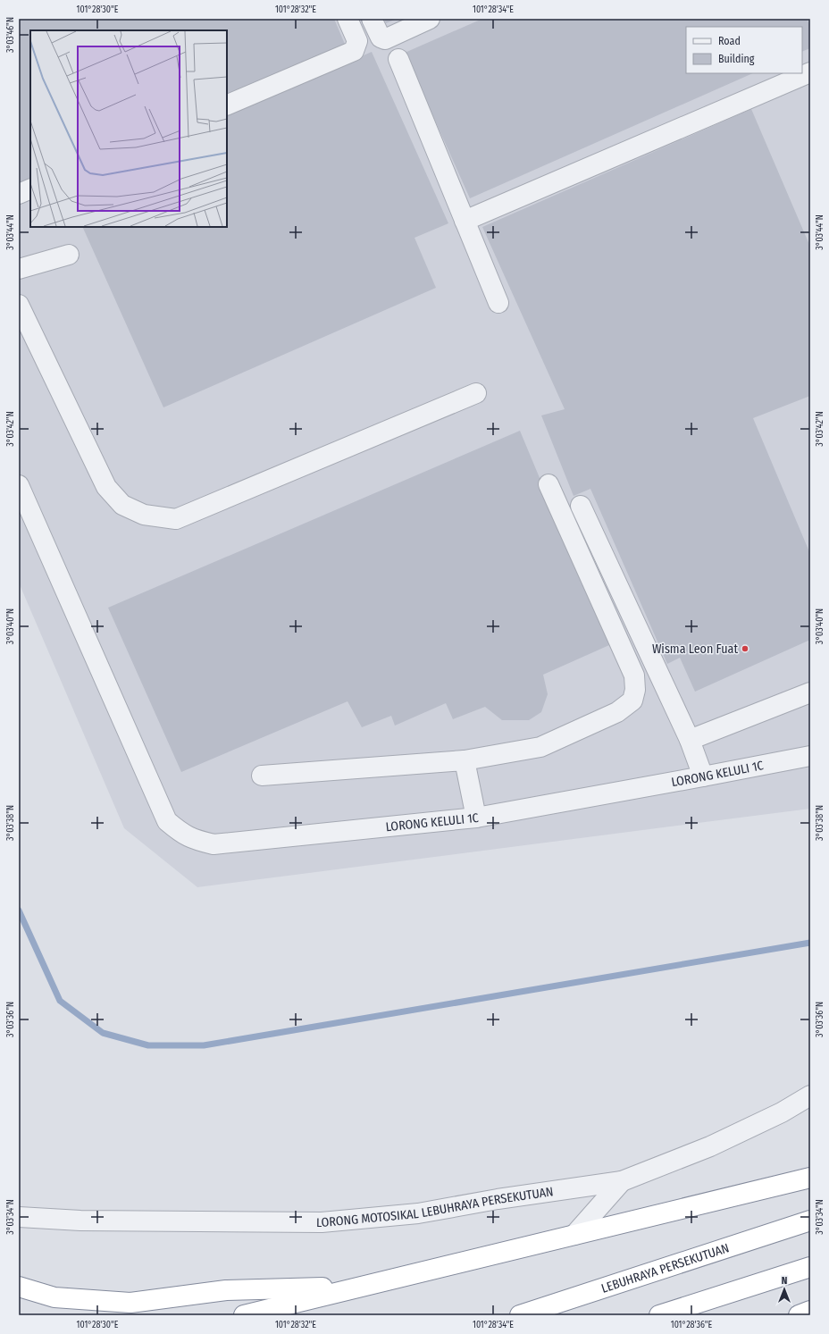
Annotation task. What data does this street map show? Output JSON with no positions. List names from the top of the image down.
{
  "streets": {
    "highway": ["LEBUHRAYA PERSEKUTUAN"],
    "street": ["LORONG KELULI 1C", "LORONG MOTOSIKAL LEBUHRAYA PERSEKUTUAN"]
  },
  "places": ["Wisma Leon Fuat"],
  "legend": ["Road", "Building"],
  "north": "top",
  "coordinates": [
    "101°28'30\"E",
    "101°28'32\"E",
    "101°28'34\"E",
    "3°03'46\"N",
    "3°03'44\"N",
    "3°03'42\"N",
    "3°03'40\"N",
    "3°03'38\"N",
    "3°03'36\"N",
    "3°03'34\"N",
    "101°28'36\"E"
  ]
}
